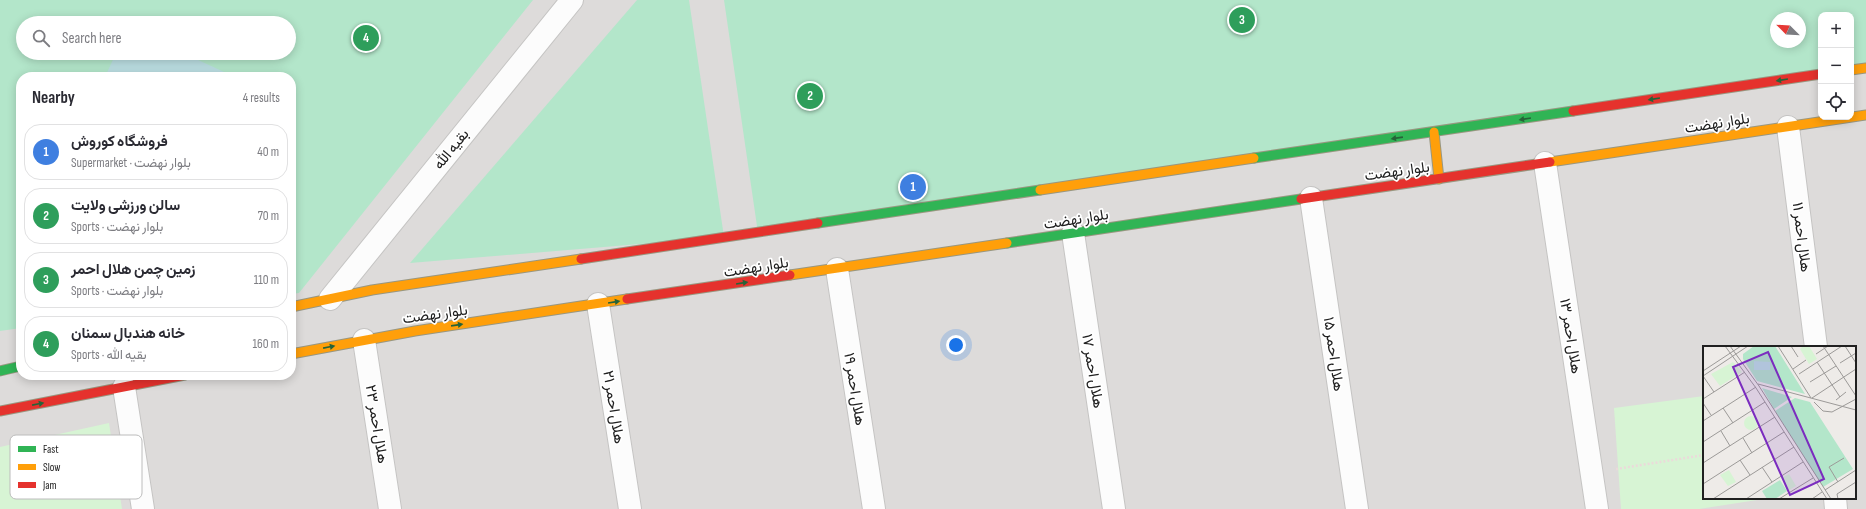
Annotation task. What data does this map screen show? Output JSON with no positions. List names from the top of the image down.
{
  "streets": {
    "main road": ["بلوار نهضت"],
    "street": [
      "بقیه الله",
      "هلال احمر ۱۱",
      "هلال احمر ۱۳",
      "هلال احمر ۱۵",
      "هلال احمر ۱۷",
      "هلال احمر ۱۹",
      "هلال احمر ۲۱",
      "هلال احمر ۲۳"
    ]
  },
  "crossings": [
    ["بلوار نهضت", "هلال احمر ۱۱"],
    ["بلوار نهضت", "هلال احمر ۱۳"],
    ["بلوار نهضت", "هلال احمر ۱۵"],
    ["بلوار نهضت", "هلال احمر ۱۷"],
    ["بلوار نهضت", "هلال احمر ۱۹"],
    ["بلوار نهضت", "هلال احمر ۲۱"],
    ["بلوار نهضت", "هلال احمر ۲۳"]
  ],
  "legend": ["Fast", "Slow", "Jam"],
  "north": "top left",
  "page": {
    "pins": [
      "3",
      "4",
      "2",
      "1"
    ],
    "map_buttons": ["+", "−"],
    "search": "Search here",
    "heading": ["Nearby", "4 results"],
    "list": [
      {
        "mark": "1",
        "name": "فروشگاه کوروش",
        "note": "Supermarket · بلوار نهضت",
        "value": "40 m"
      },
      {
        "mark": "2",
        "name": "سالن ورزشی ولایت",
        "note": "Sports · بلوار نهضت",
        "value": "70 m"
      },
      {
        "mark": "3",
        "name": "زمین چمن هلال احمر",
        "note": "Sports · بلوار نهضت",
        "value": "110 m"
      },
      {
        "mark": "4",
        "name": "خانه هندبال سمنان",
        "note": "Sports · بقیه الله",
        "value": "160 m"
      }
    ]
  }
}
